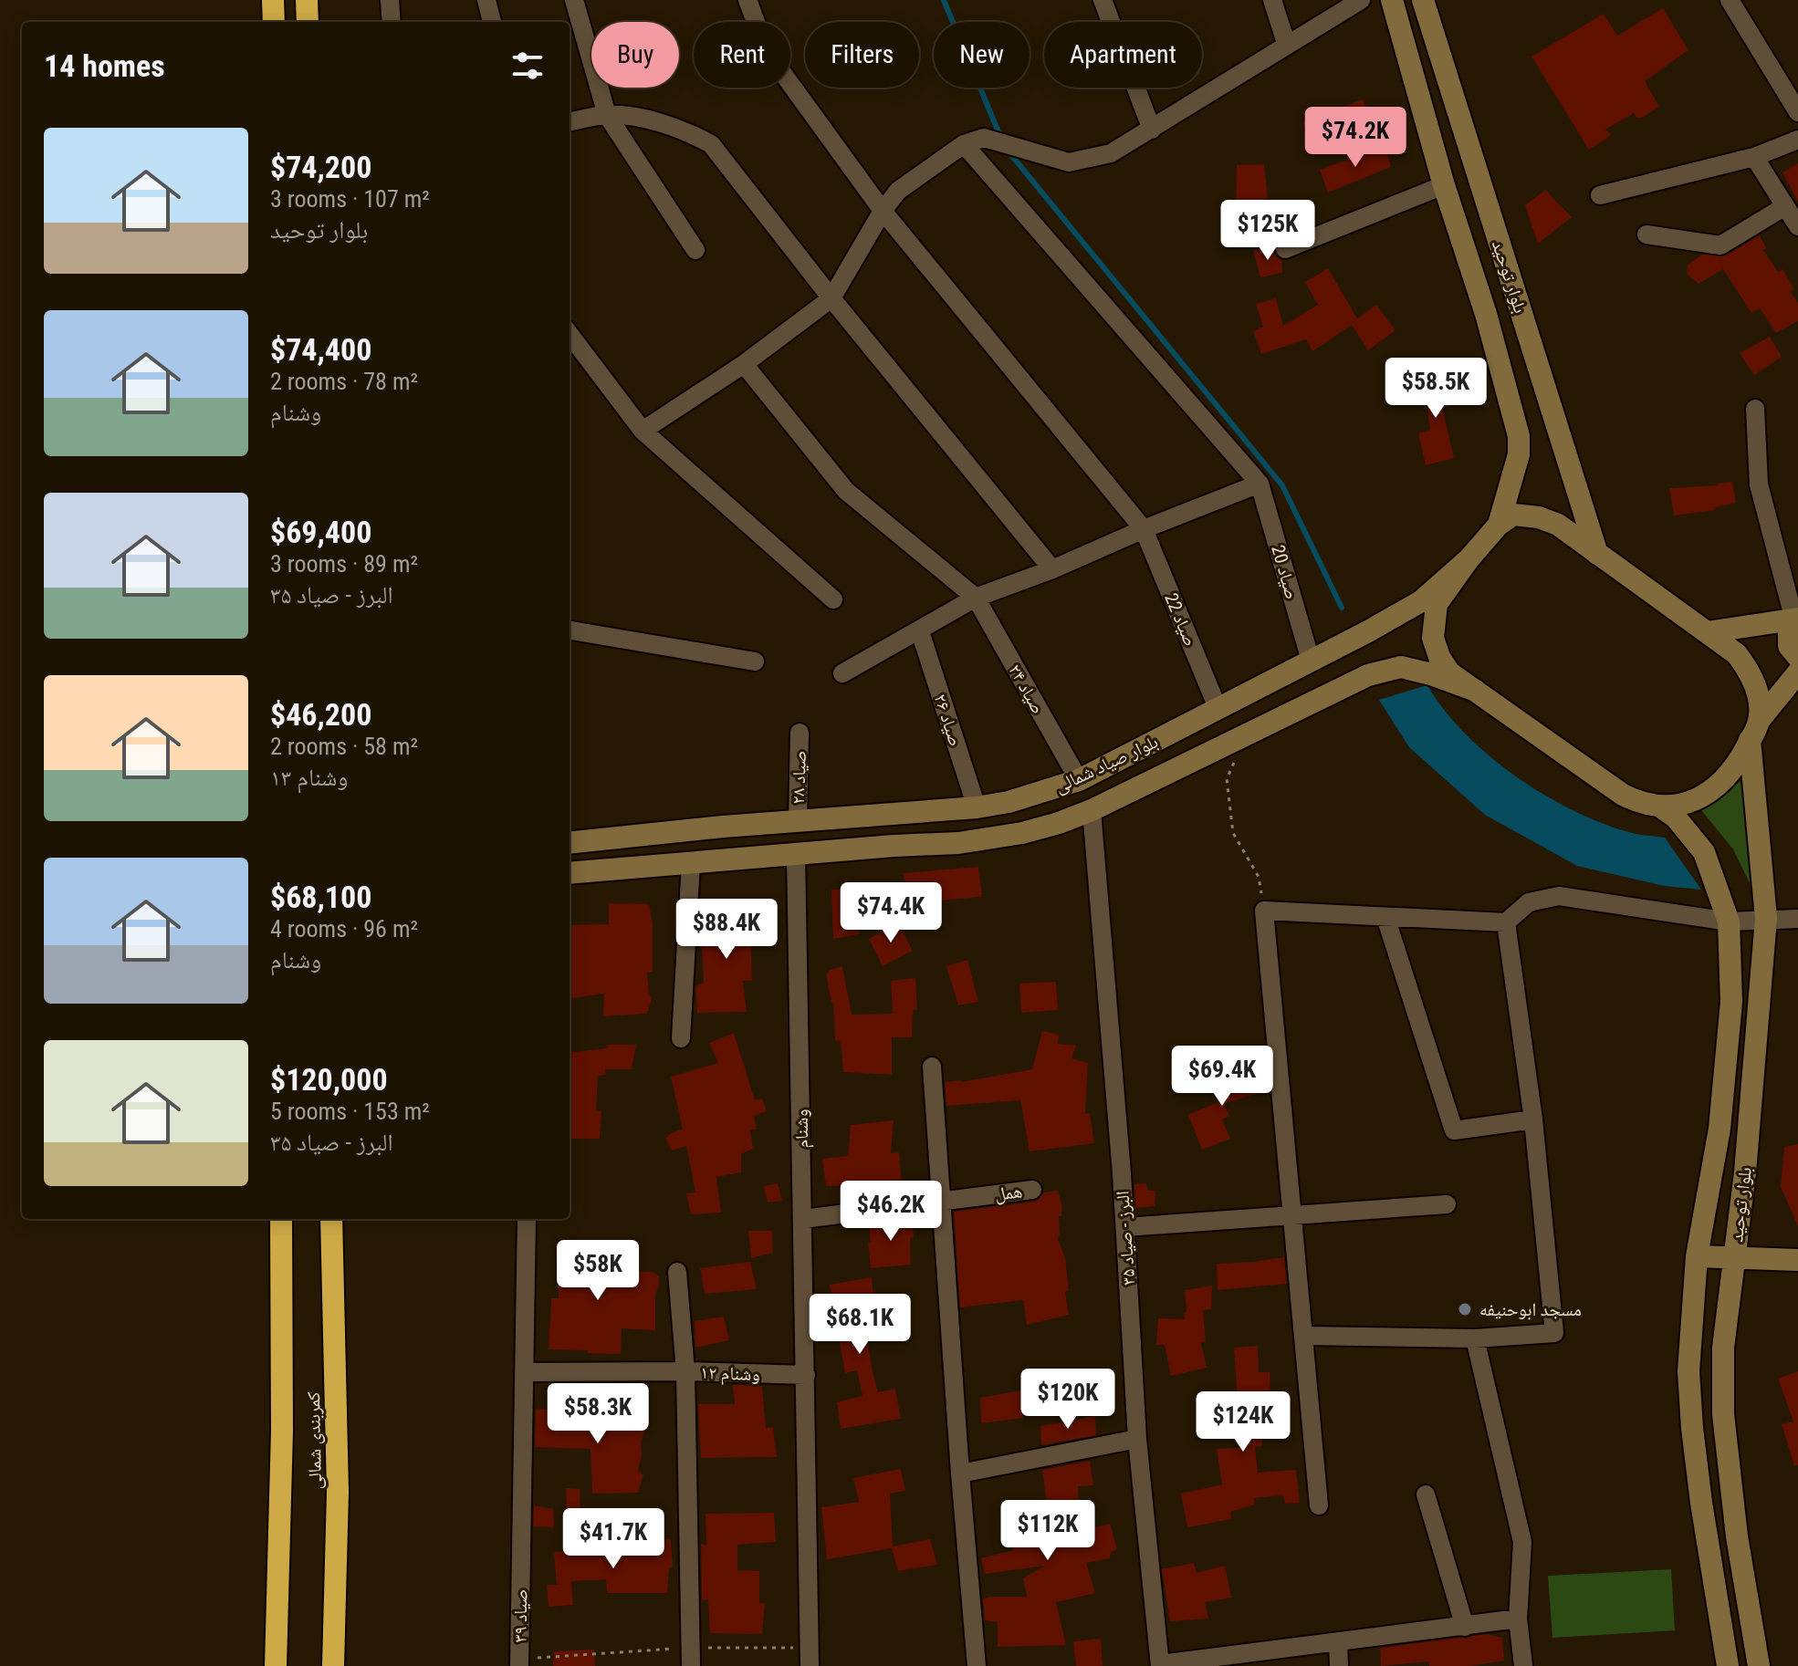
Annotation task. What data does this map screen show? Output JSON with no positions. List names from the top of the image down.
{
  "streets": {
    "highway": ["کمربندی شمالی"],
    "main road": ["بلوار توحید", "بلوار صیاد شمالی"],
    "street": [
      "صیاد 20",
      "صیاد 22",
      "صیاد ۲۴",
      "صیاد ۲۶",
      "صیاد ۲۸",
      "وشنام",
      "همل",
      "البرز - صیاد ۳۵",
      "وشنام ۱۲",
      "صیاد ۳۹"
    ]
  },
  "crossings": [
    ["صیاد 20", "بلوار صیاد شمالی"],
    ["صیاد 22", "بلوار صیاد شمالی"],
    ["صیاد ۲۴", "بلوار صیاد شمالی"],
    ["صیاد ۲۶", "بلوار صیاد شمالی"],
    ["بلوار صیاد شمالی", "صیاد ۲۸"],
    ["بلوار صیاد شمالی", "وشنام"],
    ["بلوار صیاد شمالی", "البرز - صیاد ۳۵"],
    ["وشنام", "همل"],
    ["وشنام", "وشنام ۱۲"],
    ["وشنام ۱۲", "صیاد ۳۹"]
  ],
  "places": ["مسجد ابوحنیفه"],
  "page": {
    "chip": [
      "Buy",
      "Rent",
      "Filters",
      "New",
      "Apartment"
    ],
    "heading": "14 homes",
    "price": [
      "$74.2K",
      "$125K",
      "$58.5K",
      "$74.4K",
      "$88.4K",
      "$69.4K",
      "$46.2K",
      "$58K",
      "$68.1K",
      "$120K",
      "$58.3K",
      "$124K",
      "$112K",
      "$41.7K"
    ],
    "list": [
      {
        "name": "$74,200",
        "note": "3 rooms · 107 m² · بلوار توحید"
      },
      {
        "name": "$74,400",
        "note": "2 rooms · 78 m² · وشنام"
      },
      {
        "name": "$69,400",
        "note": "3 rooms · 89 m² · البرز - صیاد ۳۵"
      },
      {
        "name": "$46,200",
        "note": "2 rooms · 58 m² · وشنام ۱۳"
      },
      {
        "name": "$68,100",
        "note": "4 rooms · 96 m² · وشنام"
      },
      {
        "name": "$120,000",
        "note": "5 rooms · 153 m² · البرز - صیاد ۳۵"
      }
    ]
  }
}
